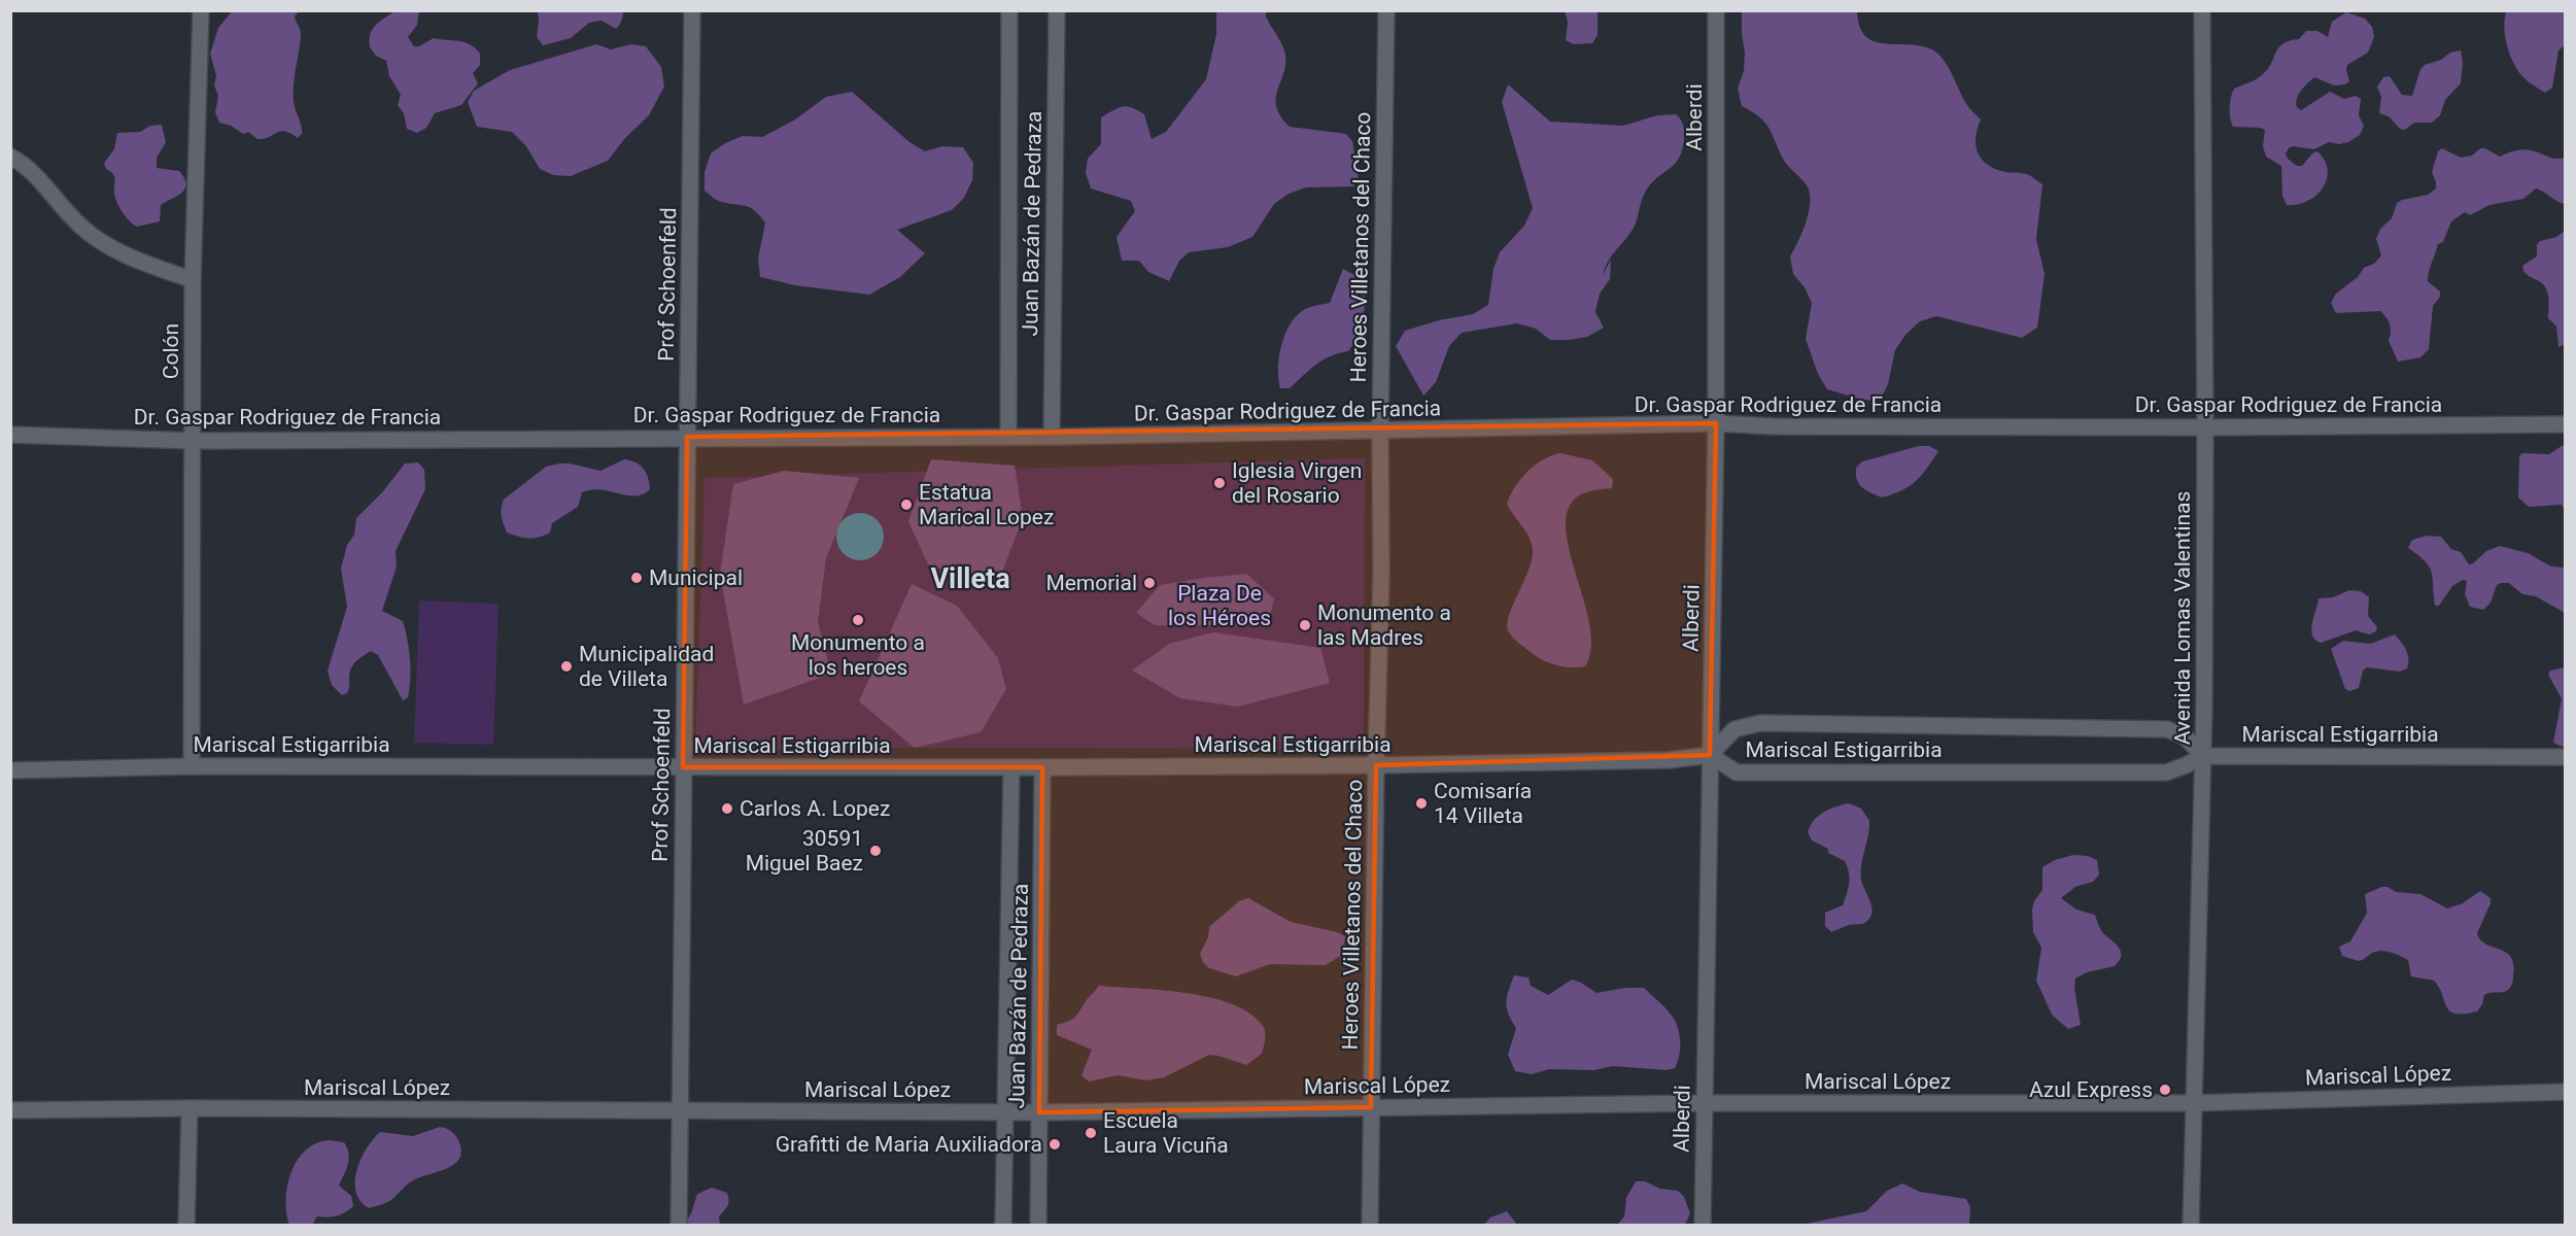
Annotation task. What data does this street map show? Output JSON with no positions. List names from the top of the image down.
{
  "streets": {
    "street": [
      "Alberdi",
      "Juan Bazán de Pedraza",
      "Heroes Villetanos del Chaco",
      "Prof Schoenfeld",
      "Colón",
      "Dr. Gaspar Rodriguez de Francia",
      "Avenida Lomas Valentinas",
      "Mariscal Estigarribia",
      "Mariscal López"
    ]
  },
  "crossings": [
    ["Alberdi", "Dr. Gaspar Rodriguez de Francia"],
    ["Alberdi", "Mariscal Estigarribia"],
    ["Alberdi", "Mariscal López"],
    ["Juan Bazán de Pedraza", "Dr. Gaspar Rodriguez de Francia"],
    ["Juan Bazán de Pedraza", "Mariscal Estigarribia"],
    ["Juan Bazán de Pedraza", "Mariscal López"],
    ["Heroes Villetanos del Chaco", "Dr. Gaspar Rodriguez de Francia"],
    ["Heroes Villetanos del Chaco", "Mariscal Estigarribia"],
    ["Heroes Villetanos del Chaco", "Mariscal López"],
    ["Prof Schoenfeld", "Dr. Gaspar Rodriguez de Francia"],
    ["Prof Schoenfeld", "Mariscal Estigarribia"],
    ["Prof Schoenfeld", "Mariscal López"],
    ["Colón", "Dr. Gaspar Rodriguez de Francia"],
    ["Colón", "Mariscal Estigarribia"],
    ["Dr. Gaspar Rodriguez de Francia", "Avenida Lomas Valentinas"],
    ["Avenida Lomas Valentinas", "Mariscal Estigarribia"],
    ["Avenida Lomas Valentinas", "Mariscal López"]
  ],
  "districts": ["Villeta"],
  "parks": ["Plaza De los Héroes"],
  "places": [
    "Iglesia Virgen del Rosario",
    "Estatua Marical Lopez",
    "Municipal",
    "Memorial",
    "Monumento a los heroes",
    "Monumento a las Madres",
    "Municipalidad de Villeta",
    "Comisaría 14 Villeta",
    "Carlos A. Lopez",
    "30591 Miguel Baez",
    "Azul Express",
    "Escuela Laura Vicuña",
    "Grafitti de Maria Auxiliadora"
  ]
}
